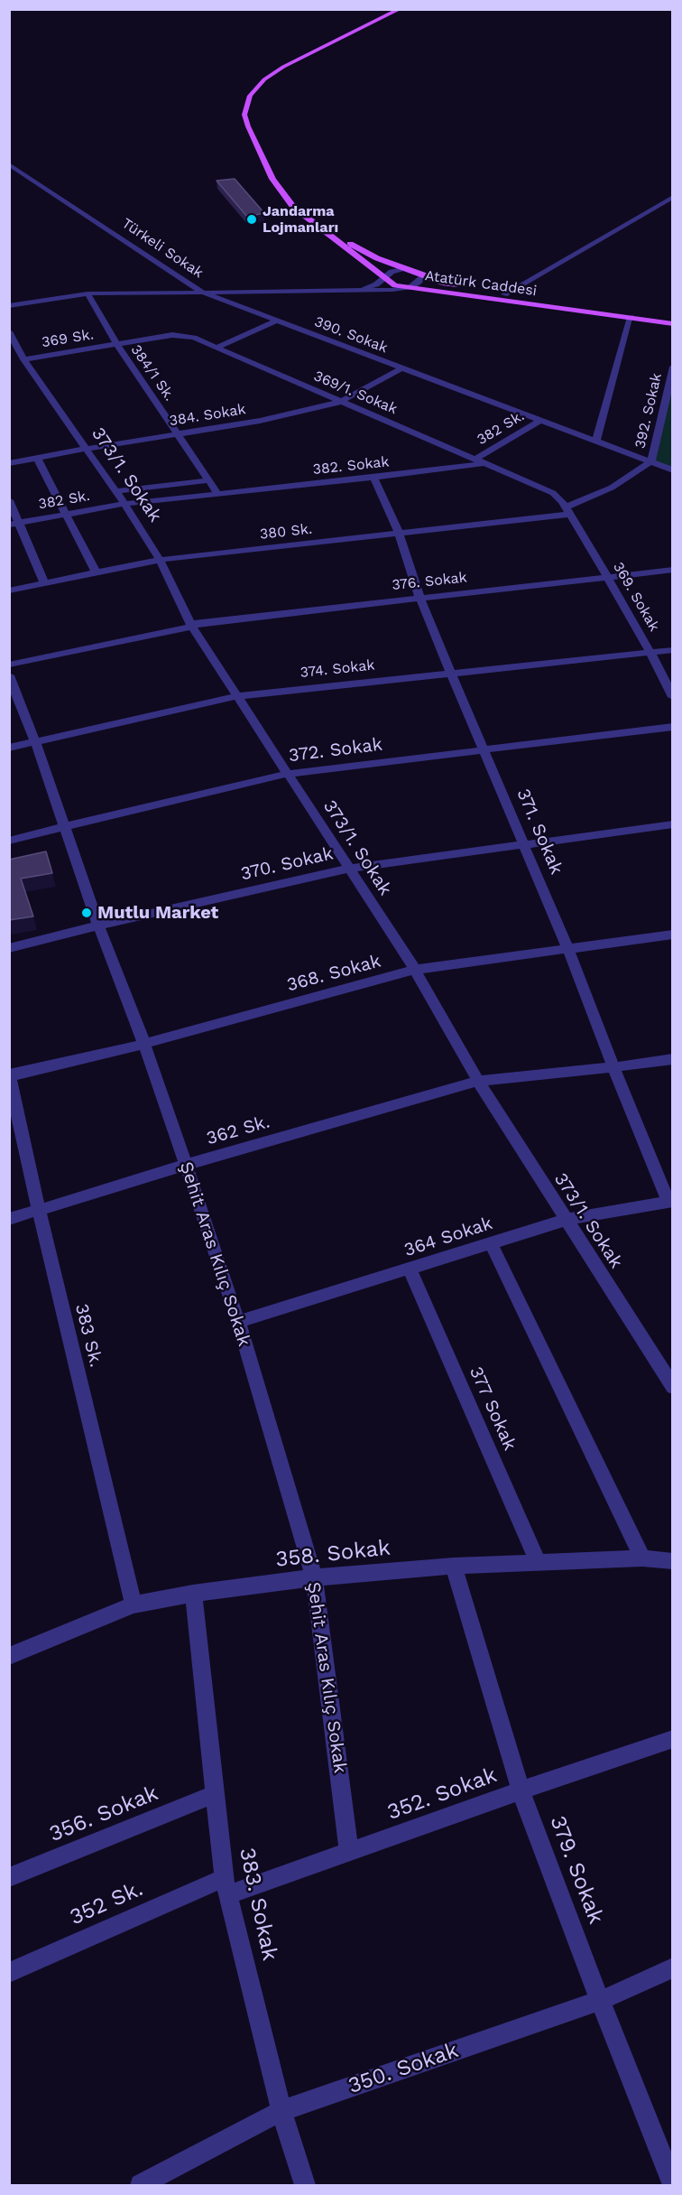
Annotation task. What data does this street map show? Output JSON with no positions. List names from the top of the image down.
{
  "streets": {
    "main road": ["Atatürk Caddesi"],
    "street": [
      "Türkeli Sokak",
      "390. Sokak",
      "369 Sk.",
      "384/1 Sk.",
      "369/1. Sokak",
      "392. Sokak",
      "384. Sokak",
      "382 Sk.",
      "382. Sokak",
      "373/1. Sokak",
      "380 Sk.",
      "376. Sokak",
      "369. Sokak",
      "374. Sokak",
      "372. Sokak",
      "371. Sokak",
      "370. Sokak",
      "368. Sokak",
      "362 Sk.",
      "364 Sokak",
      "Şehit Aras Kılıç Sokak",
      "383 Sk.",
      "377 Sokak",
      "358. Sokak",
      "352. Sokak",
      "356. Sokak",
      "379. Sokak",
      "352 Sk.",
      "383. Sokak",
      "350. Sokak"
    ]
  },
  "crossings": [
    ["Türkeli Sokak", "Atatürk Caddesi"],
    ["Türkeli Sokak", "390. Sokak"],
    ["390. Sokak", "384/1 Sk."],
    ["390. Sokak", "392. Sokak"],
    ["390. Sokak", "384. Sokak"],
    ["390. Sokak", "382 Sk."],
    ["369 Sk.", "384/1 Sk."],
    ["369 Sk.", "369/1. Sokak"],
    ["369 Sk.", "373/1. Sokak"],
    ["384/1 Sk.", "369/1. Sokak"],
    ["384/1 Sk.", "384. Sokak"],
    ["384/1 Sk.", "382. Sokak"],
    ["369/1. Sokak", "392. Sokak"],
    ["369/1. Sokak", "384. Sokak"],
    ["369/1. Sokak", "382 Sk."],
    ["369/1. Sokak", "382. Sokak"],
    ["369/1. Sokak", "380 Sk."],
    ["369/1. Sokak", "369. Sokak"],
    ["392. Sokak", "380 Sk."],
    ["392. Sokak", "369. Sokak"],
    ["384. Sokak", "373/1. Sokak"],
    ["382 Sk.", "382. Sokak"],
    ["382 Sk.", "373/1. Sokak"],
    ["382. Sokak", "373/1. Sokak"],
    ["382. Sokak", "371. Sokak"],
    ["373/1. Sokak", "380 Sk."],
    ["373/1. Sokak", "376. Sokak"],
    ["373/1. Sokak", "374. Sokak"],
    ["373/1. Sokak", "372. Sokak"],
    ["373/1. Sokak", "370. Sokak"],
    ["373/1. Sokak", "368. Sokak"],
    ["373/1. Sokak", "362 Sk."],
    ["373/1. Sokak", "364 Sokak"],
    ["380 Sk.", "369. Sokak"],
    ["380 Sk.", "371. Sokak"],
    ["376. Sokak", "369. Sokak"],
    ["376. Sokak", "371. Sokak"],
    ["369. Sokak", "374. Sokak"],
    ["374. Sokak", "371. Sokak"],
    ["374. Sokak", "Şehit Aras Kılıç Sokak"],
    ["372. Sokak", "371. Sokak"],
    ["372. Sokak", "Şehit Aras Kılıç Sokak"],
    ["371. Sokak", "370. Sokak"],
    ["371. Sokak", "368. Sokak"],
    ["371. Sokak", "362 Sk."],
    ["371. Sokak", "364 Sokak"],
    ["370. Sokak", "Şehit Aras Kılıç Sokak"],
    ["368. Sokak", "Şehit Aras Kılıç Sokak"],
    ["368. Sokak", "383 Sk."],
    ["362 Sk.", "Şehit Aras Kılıç Sokak"],
    ["362 Sk.", "383 Sk."],
    ["364 Sokak", "Şehit Aras Kılıç Sokak"],
    ["364 Sokak", "377 Sokak"],
    ["Şehit Aras Kılıç Sokak", "358. Sokak"],
    ["Şehit Aras Kılıç Sokak", "352. Sokak"],
    ["383 Sk.", "358. Sokak"],
    ["377 Sokak", "358. Sokak"],
    ["358. Sokak", "379. Sokak"],
    ["358. Sokak", "383. Sokak"],
    ["352. Sokak", "379. Sokak"],
    ["352. Sokak", "352 Sk."],
    ["352. Sokak", "383. Sokak"],
    ["356. Sokak", "383. Sokak"],
    ["379. Sokak", "350. Sokak"],
    ["352 Sk.", "383. Sokak"],
    ["383. Sokak", "350. Sokak"]
  ],
  "places": ["Jandarma Lojmanları", "Mutlu Market"]
}
